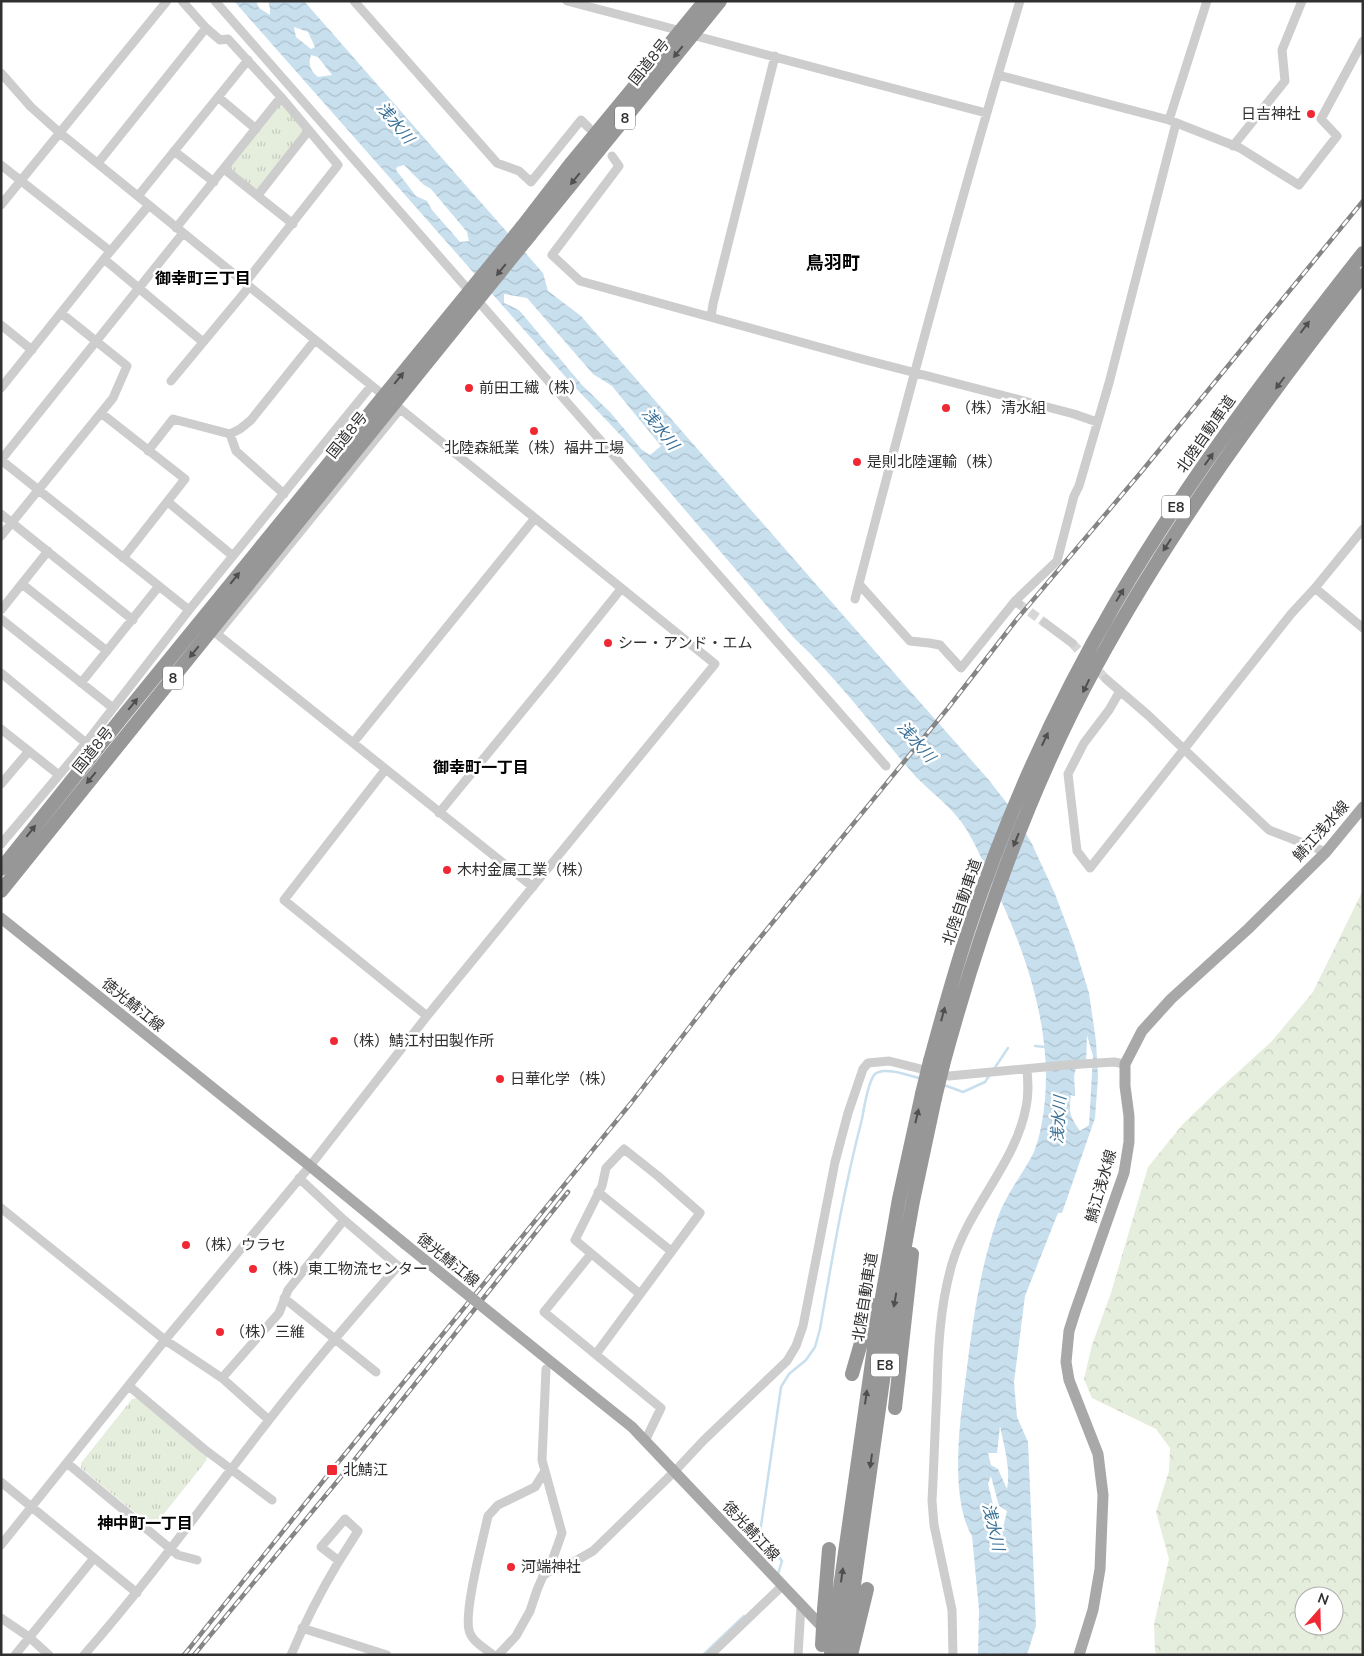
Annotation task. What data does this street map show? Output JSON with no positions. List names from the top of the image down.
{
  "streets": {
    "highway": [
      "国道8号",
      "8",
      "北陸自動車道",
      "E8"
    ],
    "main road": ["鯖江浅水線", "徳光鯖江線"]
  },
  "districts": [
    "鳥羽町",
    "御幸町三丁目",
    "御幸町一丁目",
    "神中町一丁目"
  ],
  "water": ["浅水川"],
  "places": {
    "other": [
      "日吉神社",
      "前田工繊（株）",
      "（株）清水組",
      "北陸森紙業（株）福井工場",
      "是則北陸運輸（株）",
      "シー・アンド・エム",
      "木村金属工業（株）",
      "（株）鯖江村田製作所",
      "日華化学（株）",
      "（株）ウラセ",
      "（株）東工物流センター",
      "（株）三維",
      "河端神社"
    ],
    "transit": ["北鯖江"]
  },
  "north": "top"
}
